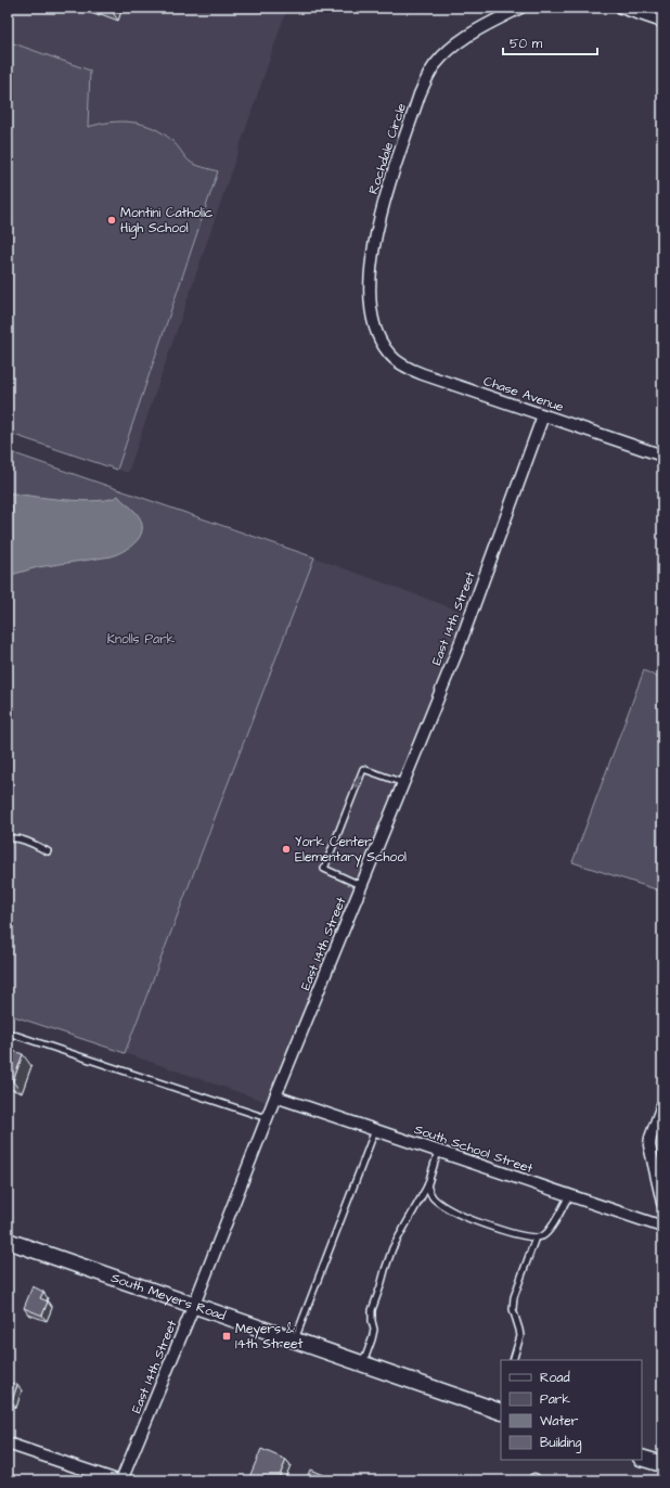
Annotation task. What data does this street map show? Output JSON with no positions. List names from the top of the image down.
{
  "streets": {
    "street": [
      "Rochdale Circle",
      "Chase Avenue",
      "East 14th Street",
      "South School Street",
      "South Meyers Road"
    ]
  },
  "crossings": [
    ["Rochdale Circle", "Chase Avenue"],
    ["Chase Avenue", "East 14th Street"],
    ["East 14th Street", "South School Street"],
    ["East 14th Street", "South Meyers Road"]
  ],
  "parks": ["Knolls Park"],
  "places": {
    "other": ["Montini Catholic High School", "York Center Elementary School"],
    "transit": ["Meyers & 14th Street"]
  },
  "legend": [
    "Road",
    "Park",
    "Water",
    "Building"
  ],
  "scale_bar": "50 m"
}
